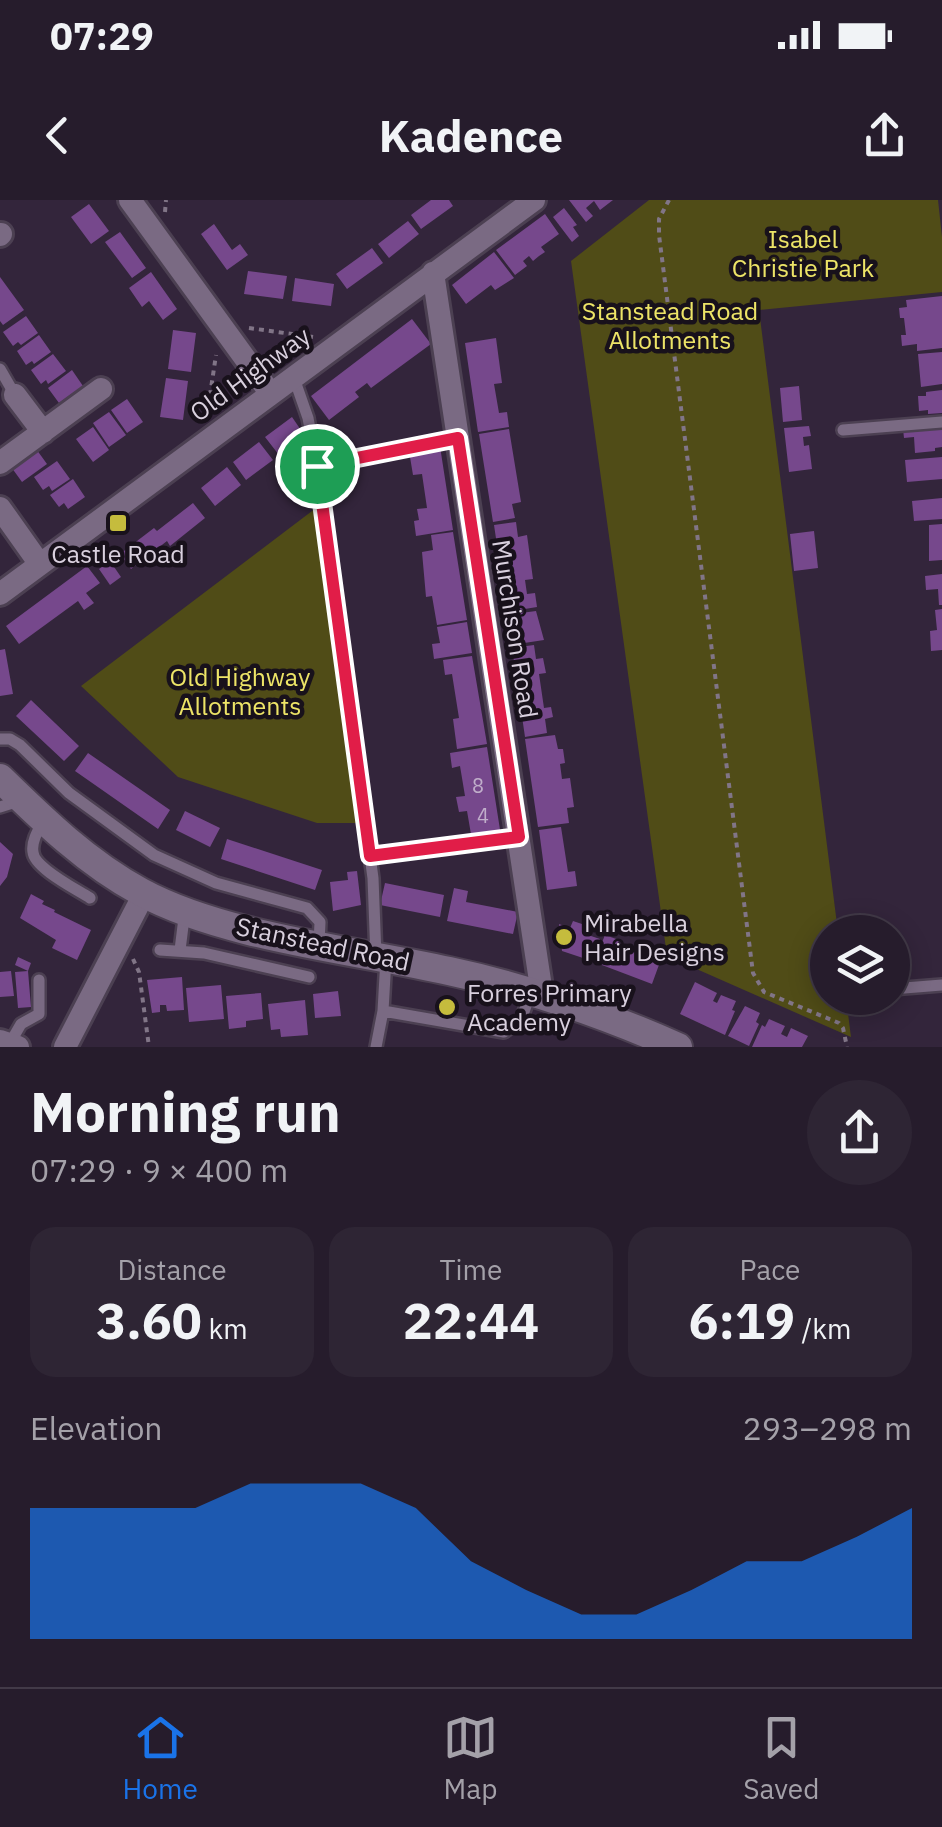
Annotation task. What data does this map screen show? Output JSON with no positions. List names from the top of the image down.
{
  "streets": {
    "street": ["Old Highway", "Murchison Road", "Stanstead Road"]
  },
  "crossings": [
    ["Old Highway", "Murchison Road"],
    ["Murchison Road", "Stanstead Road"]
  ],
  "parks": ["Isabel Christie Park", "Stanstead Road Allotments", "Old Highway Allotments"],
  "places": {
    "transit": ["Castle Road"],
    "other": ["Mirabella Hair Designs", "Forres Primary Academy"]
  },
  "house_numbers": ["8", "4"],
  "page": {
    "status": "07:29",
    "header": "Kadence",
    "heading": ["Morning run", "07:29 · 9 × 400 m"],
    "stats": [
      ["Distance", "3.60 km"],
      ["Time", "22:44"],
      ["Pace", "6:19 /km"]
    ],
    "chart": ["Elevation", "293–298 m"],
    "tabs": ["Home", "Map", "Saved"]
  }
}
